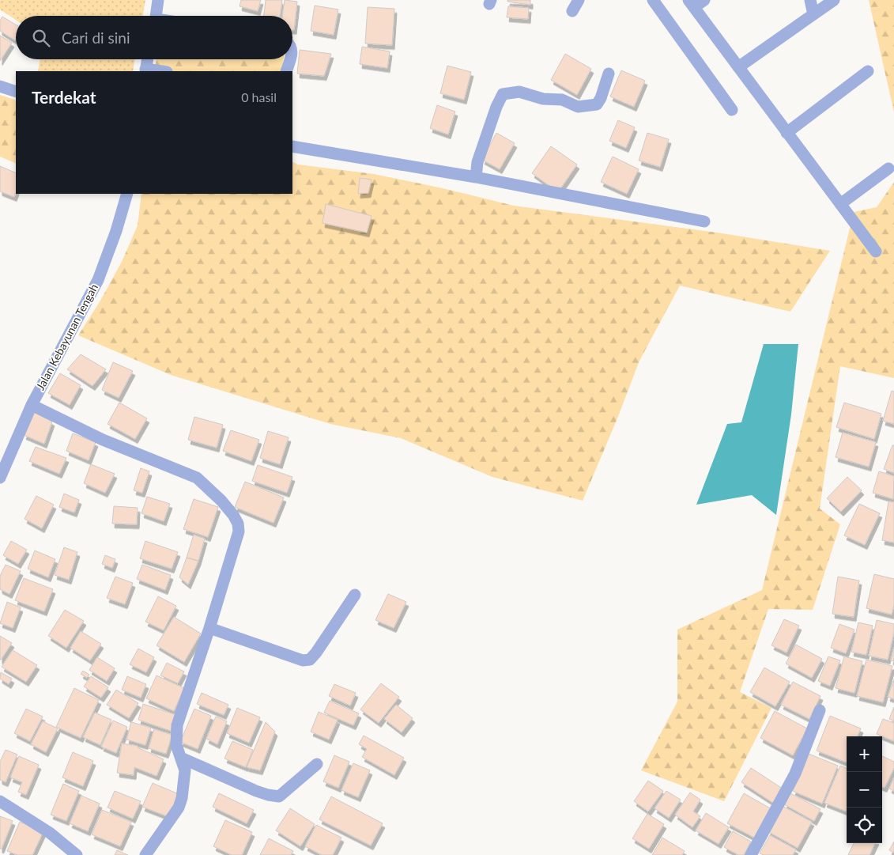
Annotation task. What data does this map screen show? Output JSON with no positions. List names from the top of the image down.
{
  "streets": {
    "street": ["Jalan Kebayunan Tengah"]
  },
  "page": {
    "search": "Cari di sini",
    "heading": ["Terdekat", "0 hasil"],
    "map_buttons": ["+", "−"]
  }
}
